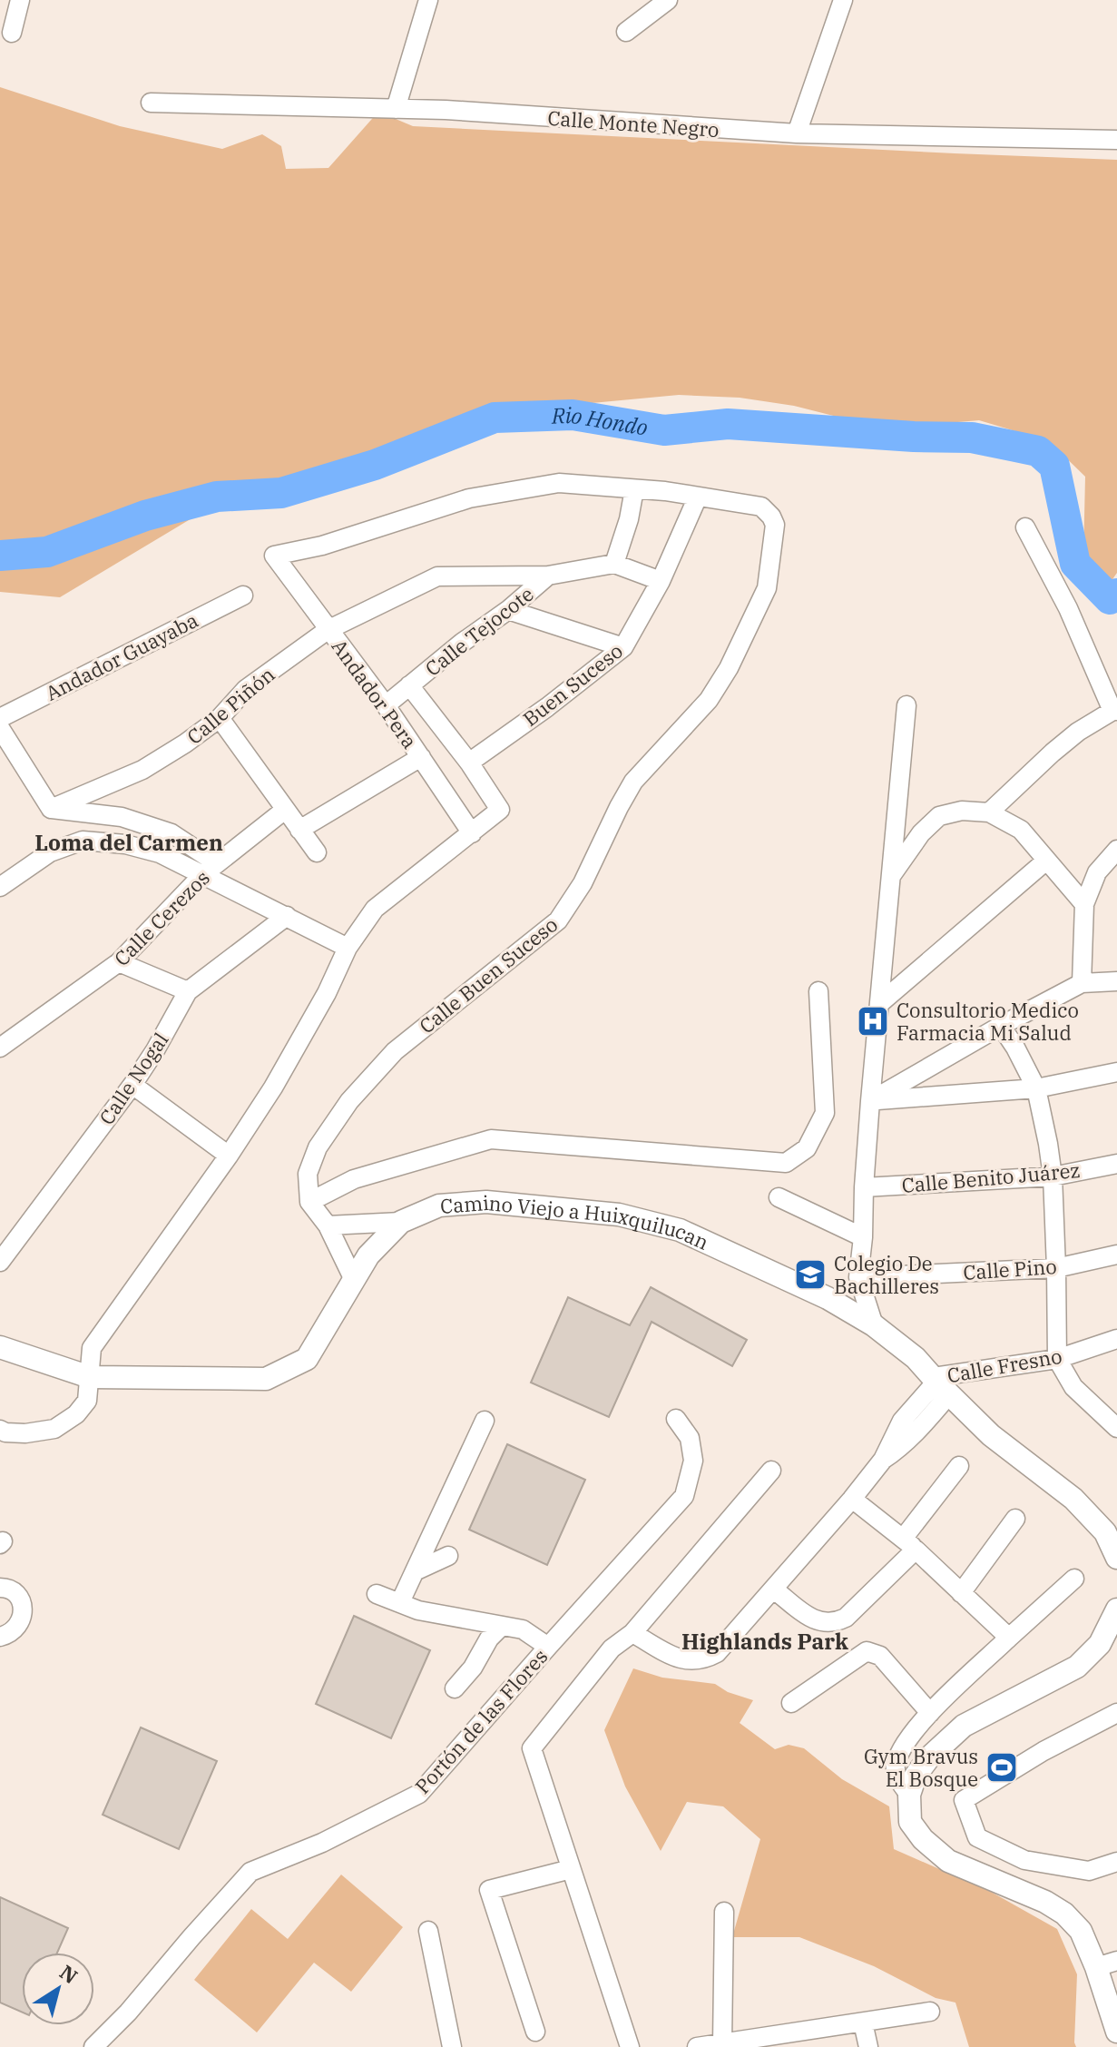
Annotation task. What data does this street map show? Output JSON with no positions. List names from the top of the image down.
{
  "streets": {
    "main road": ["Camino Viejo a Huixquilucan"],
    "street": [
      "Calle Monte Negro",
      "Calle Tejocote",
      "Andador Guayaba",
      "Buen Suceso",
      "Andador Pera",
      "Calle Piñón",
      "Calle Cerezos",
      "Calle Buen Suceso",
      "Calle Nogal",
      "Calle Benito Juárez",
      "Calle Pino",
      "Calle Fresno",
      "Portón de las Flores"
    ]
  },
  "crossings": [
    ["Calle Tejocote", "Buen Suceso"],
    ["Calle Tejocote", "Andador Pera"],
    ["Calle Tejocote", "Calle Piñón"],
    ["Buen Suceso", "Calle Buen Suceso"],
    ["Andador Pera", "Calle Piñón"],
    ["Camino Viejo a Huixquilucan", "Calle Fresno"]
  ],
  "districts": ["Loma del Carmen", "Highlands Park"],
  "water": ["Rio Hondo"],
  "places": {
    "hospital": ["Consultorio Medico Farmacia Mi Salud"],
    "school or university": ["Colegio De Bachilleres"],
    "sports": ["Gym Bravus El Bosque"]
  },
  "north": "top right"
}
